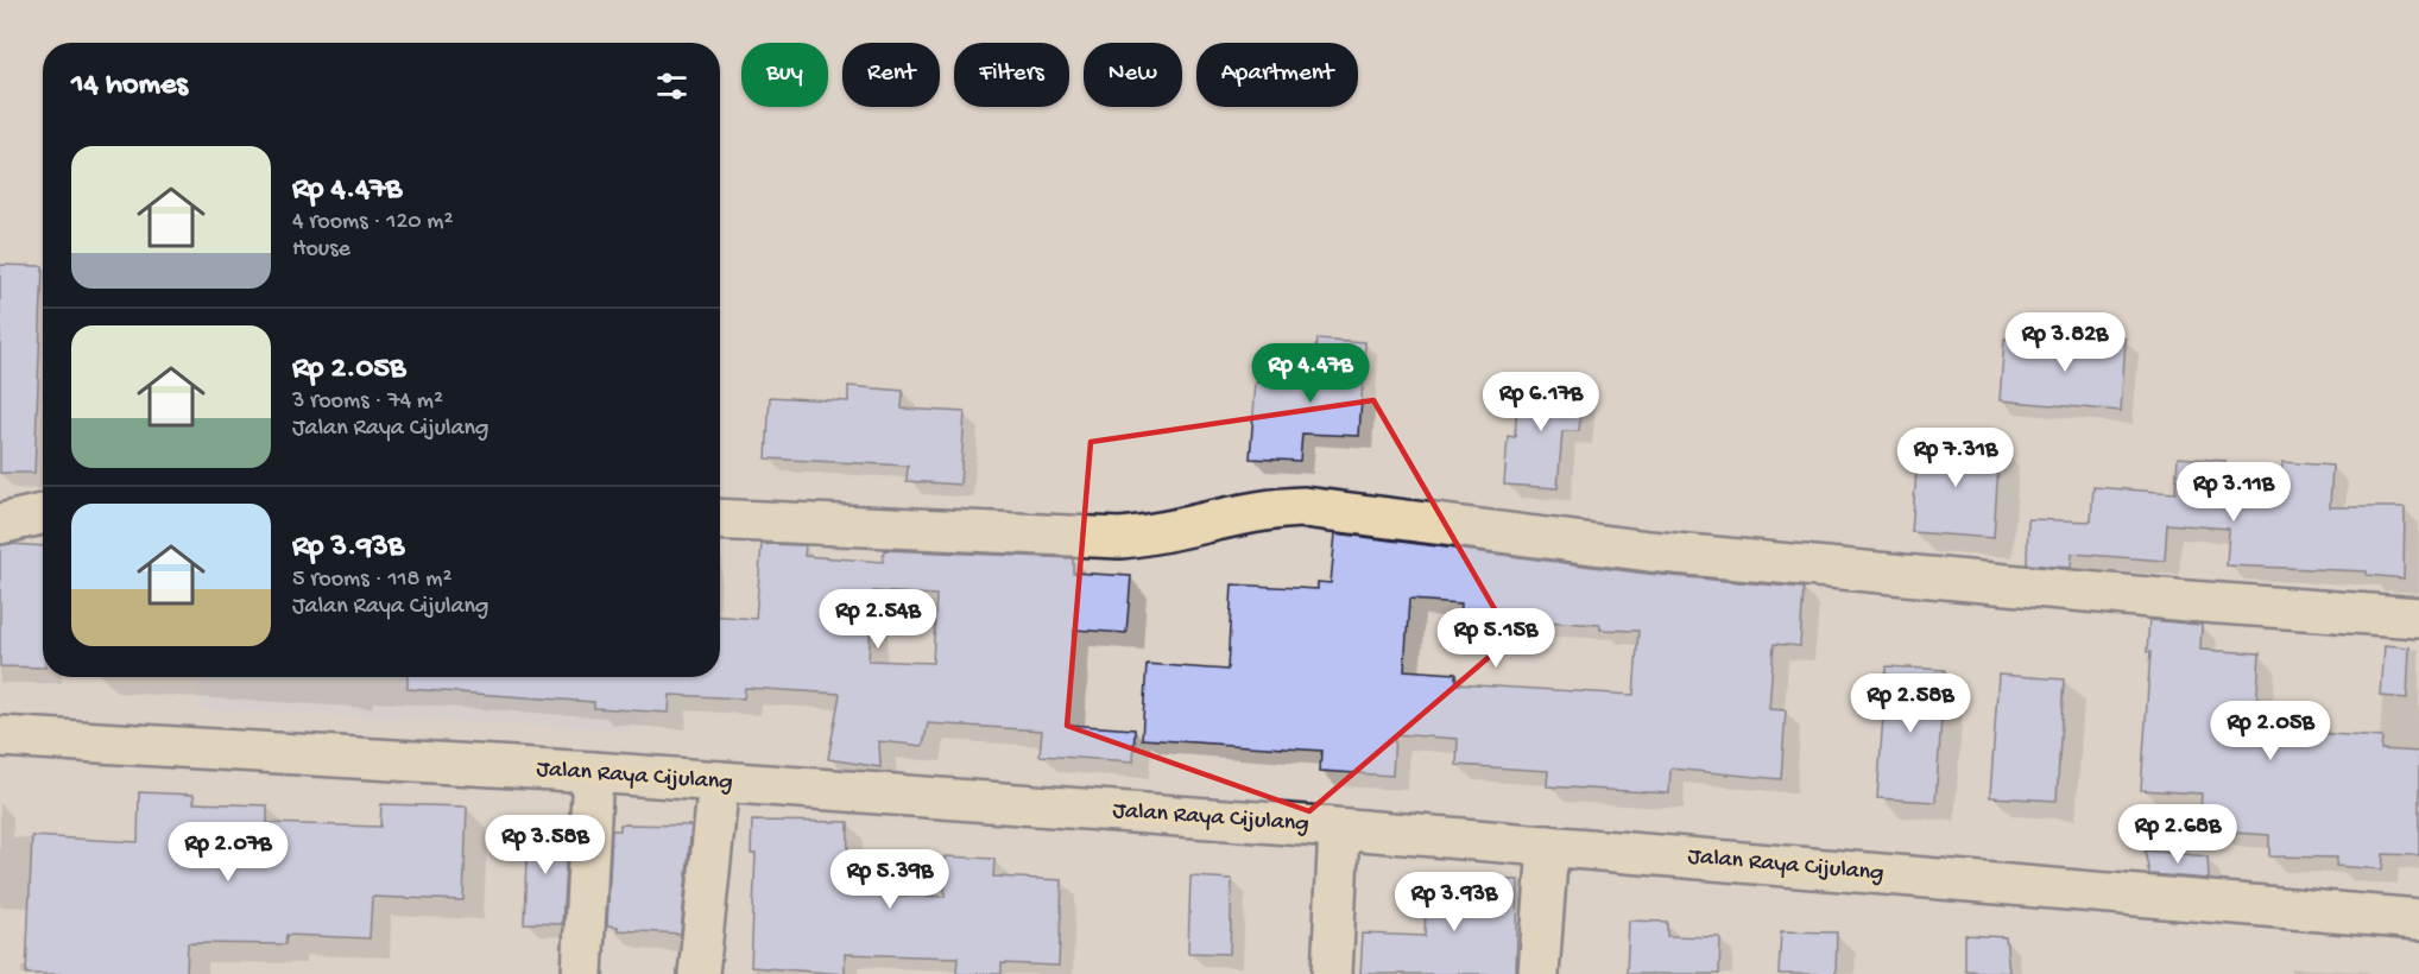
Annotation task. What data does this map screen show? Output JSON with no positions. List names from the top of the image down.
{
  "streets": {
    "main road": ["Jalan Raya Cijulang"]
  },
  "page": {
    "chip": [
      "Buy",
      "Rent",
      "Filters",
      "New",
      "Apartment"
    ],
    "heading": "14 homes",
    "list": [
      {
        "name": "Rp 4.47B",
        "note": "4 rooms · 120 m² · House"
      },
      {
        "name": "Rp 2.05B",
        "note": "3 rooms · 74 m² · Jalan Raya Cijulang"
      },
      {
        "name": "Rp 3.93B",
        "note": "5 rooms · 118 m² · Jalan Raya Cijulang"
      }
    ],
    "price": [
      "Rp 3.82B",
      "Rp 4.47B",
      "Rp 6.17B",
      "Rp 7.31B",
      "Rp 3.11B",
      "Rp 2.54B",
      "Rp 5.15B",
      "Rp 2.58B",
      "Rp 2.05B",
      "Rp 2.68B",
      "Rp 3.58B",
      "Rp 2.07B",
      "Rp 5.39B",
      "Rp 3.93B"
    ]
  }
}
